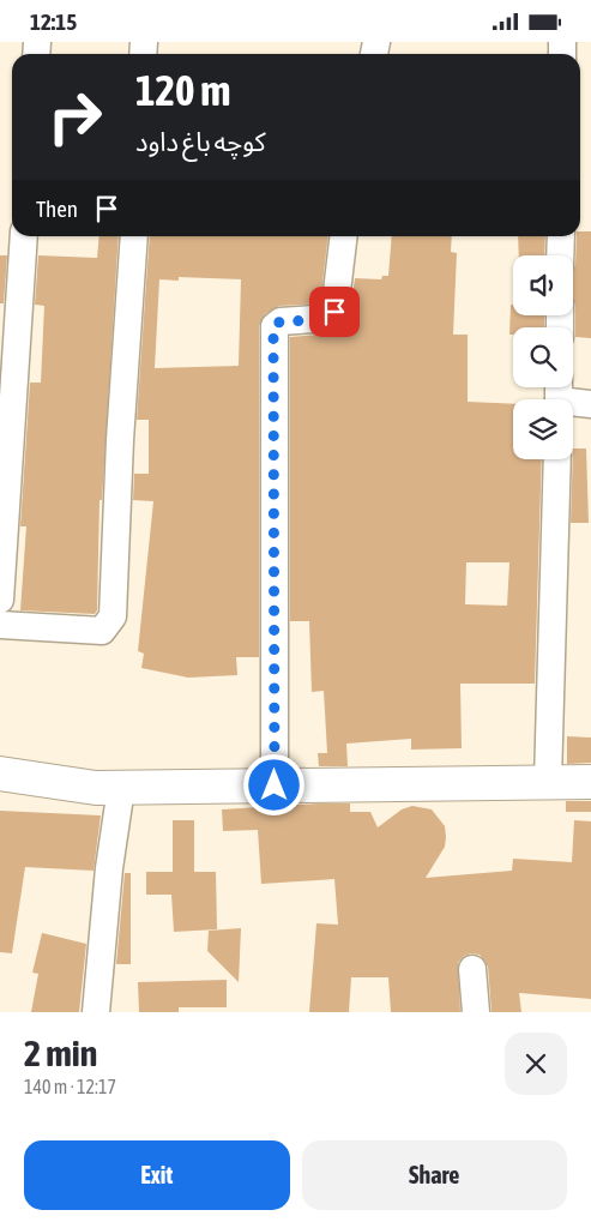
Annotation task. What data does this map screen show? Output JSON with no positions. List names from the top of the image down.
{
  "page": {
    "status": "12:15",
    "turn": ["120 m", "کوچه باغ داود"],
    "then": "Then",
    "heading": ["2 min", "140 m · 12:17"],
    "buttons": ["Exit", "Share"]
  }
}
